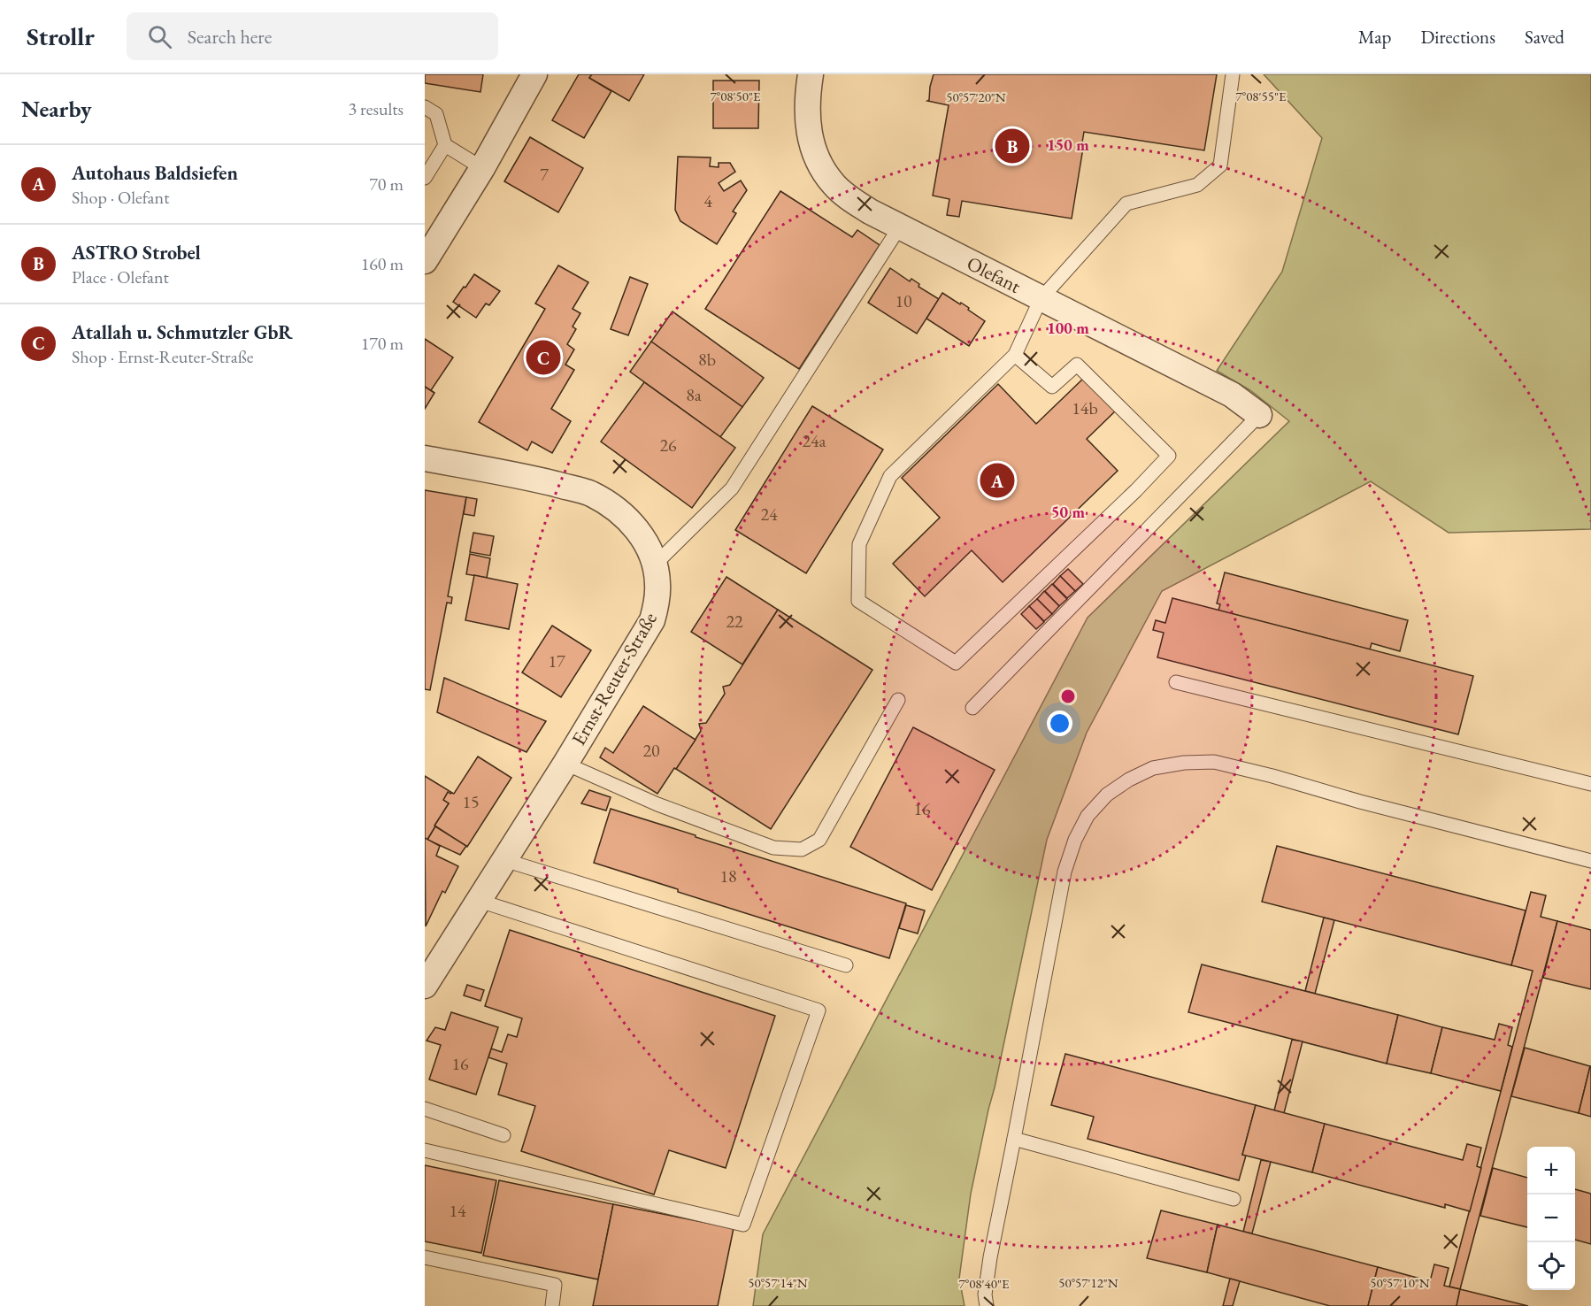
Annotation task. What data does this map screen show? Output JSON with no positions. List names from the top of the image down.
{
  "streets": {
    "street": ["Olefant", "Ernst-Reuter-Straße"]
  },
  "house_numbers": [
    "7",
    "4",
    "10",
    "8b",
    "8a",
    "14b",
    "24a",
    "26",
    "24",
    "22",
    "17",
    "20",
    "15",
    "16",
    "18",
    "16",
    "14"
  ],
  "page": {
    "header": "Strollr",
    "search": "Search here",
    "nav": ["Map", "Directions", "Saved"],
    "heading": ["Nearby", "3 results"],
    "pins": ["B", "C", "A"],
    "list": [
      {
        "mark": "A",
        "name": "Autohaus Baldsiefen",
        "note": "Shop · Olefant",
        "value": "70 m"
      },
      {
        "mark": "B",
        "name": "ASTRO Strobel",
        "note": "Place · Olefant",
        "value": "160 m"
      },
      {
        "mark": "C",
        "name": "Atallah u. Schmutzler GbR",
        "note": "Shop · Ernst-Reuter-Straße",
        "value": "170 m"
      }
    ],
    "map_buttons": ["+", "−"]
  },
  "coordinates": [
    "7°08'50\"E",
    "7°08'55\"E",
    "50°57'20\"N",
    "50°57'14\"N",
    "50°57'12\"N",
    "50°57'10\"N",
    "7°08'40\"E"
  ],
  "rings": ["150 m", "100 m", "50 m"]
}
